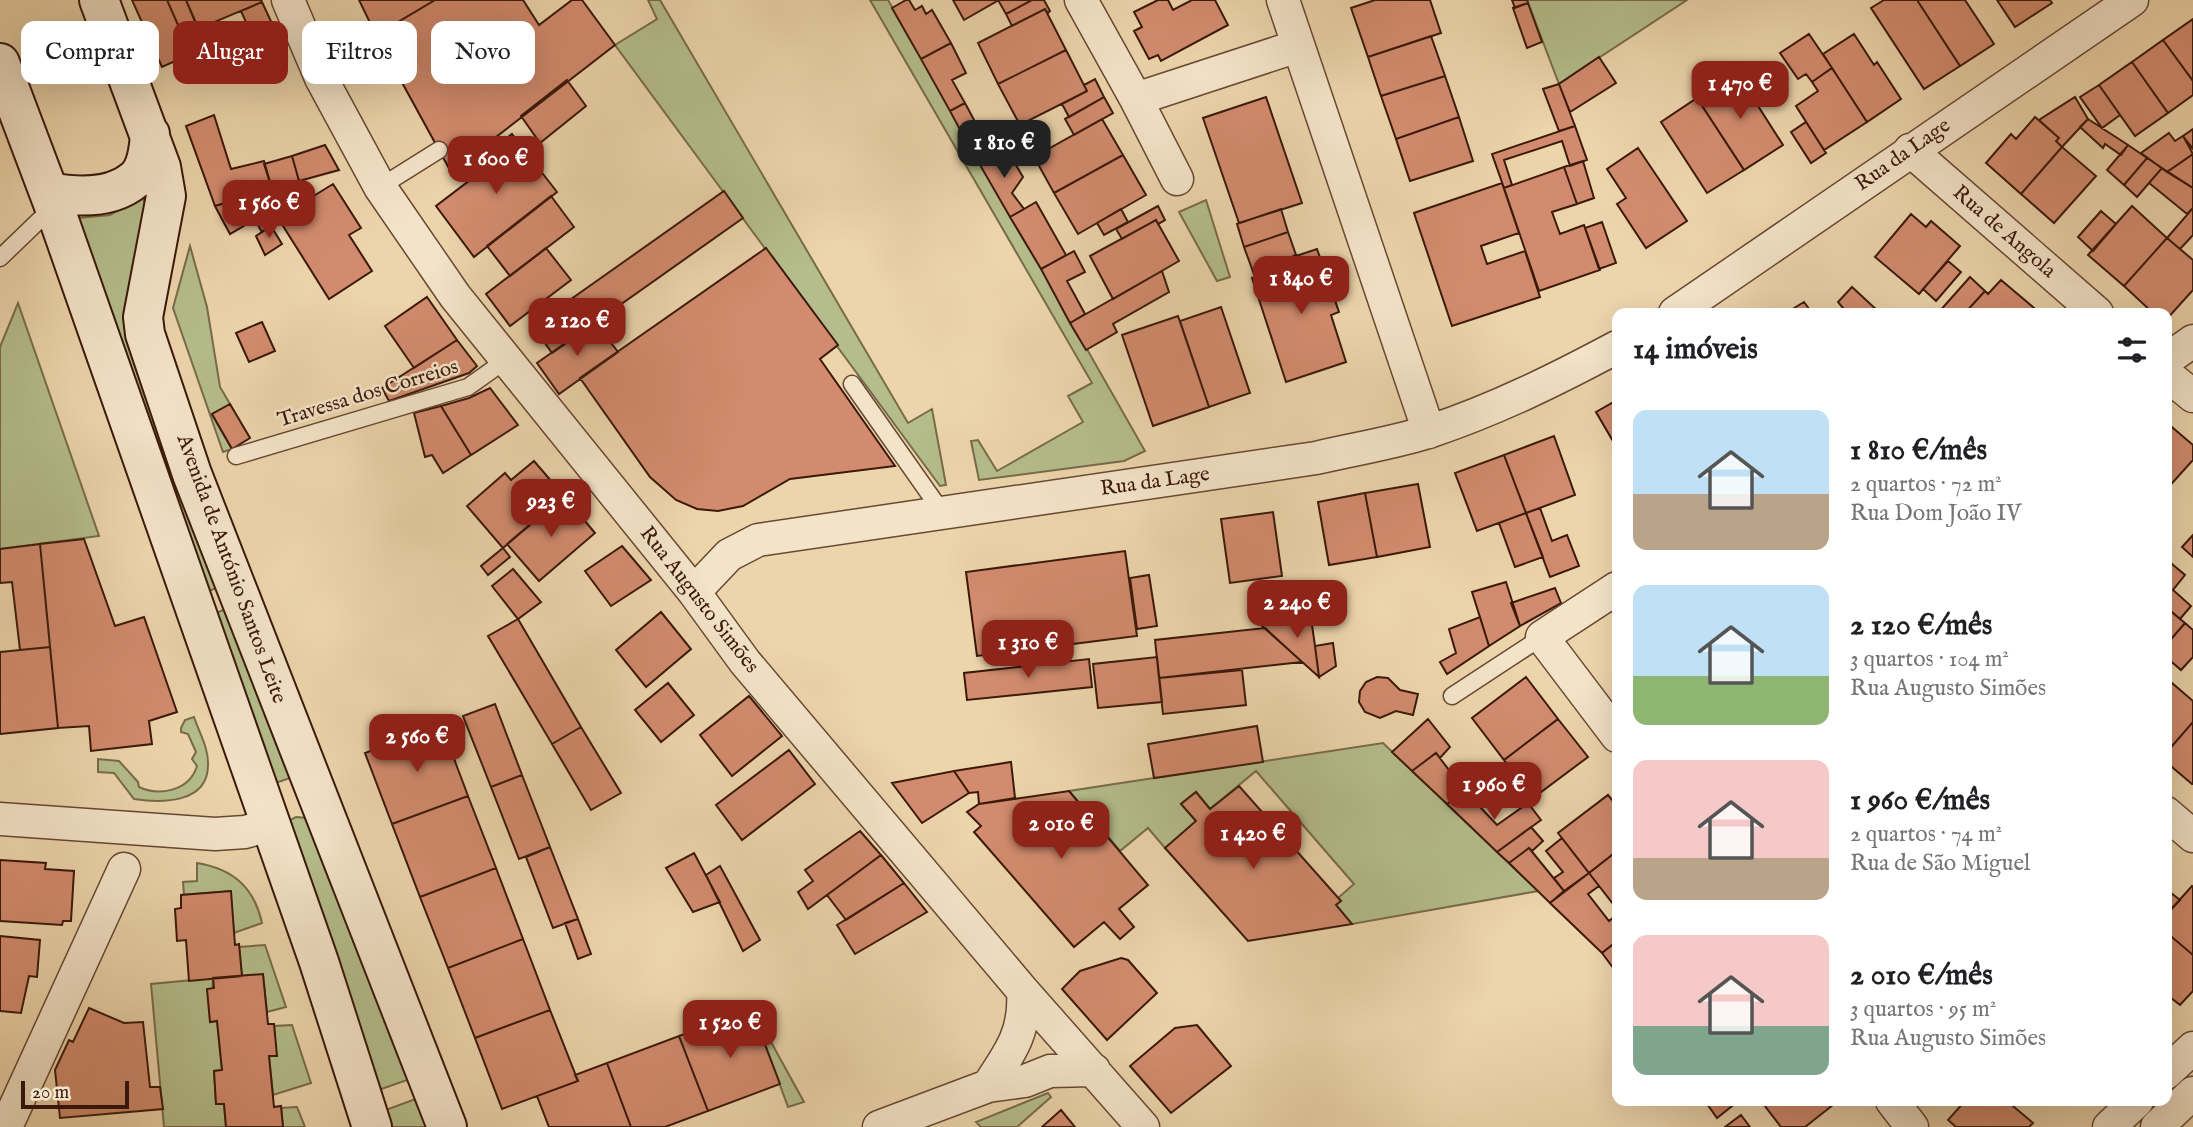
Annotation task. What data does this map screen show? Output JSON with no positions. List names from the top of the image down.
{
  "streets": {
    "main road": ["Avenida de António Santos Leite"],
    "street": ["Rua da Lage", "Rua de Angola", "Rua Augusto Simões"],
    "lane": ["Travessa dos Correios"]
  },
  "crossings": [
    ["Rua da Lage", "Rua de Angola"],
    ["Rua da Lage", "Rua Augusto Simões"],
    ["Travessa dos Correios", "Rua Augusto Simões"]
  ],
  "scale_bar": "20 m",
  "page": {
    "chip": [
      "Comprar",
      "Alugar",
      "Filtros",
      "Novo"
    ],
    "price": [
      "1 470 €",
      "1 810 €",
      "1 600 €",
      "1 560 €",
      "1 840 €",
      "2 120 €",
      "923 €",
      "2 240 €",
      "1 310 €",
      "2 560 €",
      "1 960 €",
      "2 010 €",
      "1 420 €",
      "1 520 €"
    ],
    "heading": "14 imóveis",
    "list": [
      {
        "name": "1 810 €/mês",
        "note": "2 quartos · 72 m² · Rua Dom João IV"
      },
      {
        "name": "2 120 €/mês",
        "note": "3 quartos · 104 m² · Rua Augusto Simões"
      },
      {
        "name": "1 960 €/mês",
        "note": "2 quartos · 74 m² · Rua de São Miguel"
      },
      {
        "name": "2 010 €/mês",
        "note": "3 quartos · 95 m² · Rua Augusto Simões"
      }
    ],
    "scale": "20 m"
  }
}
